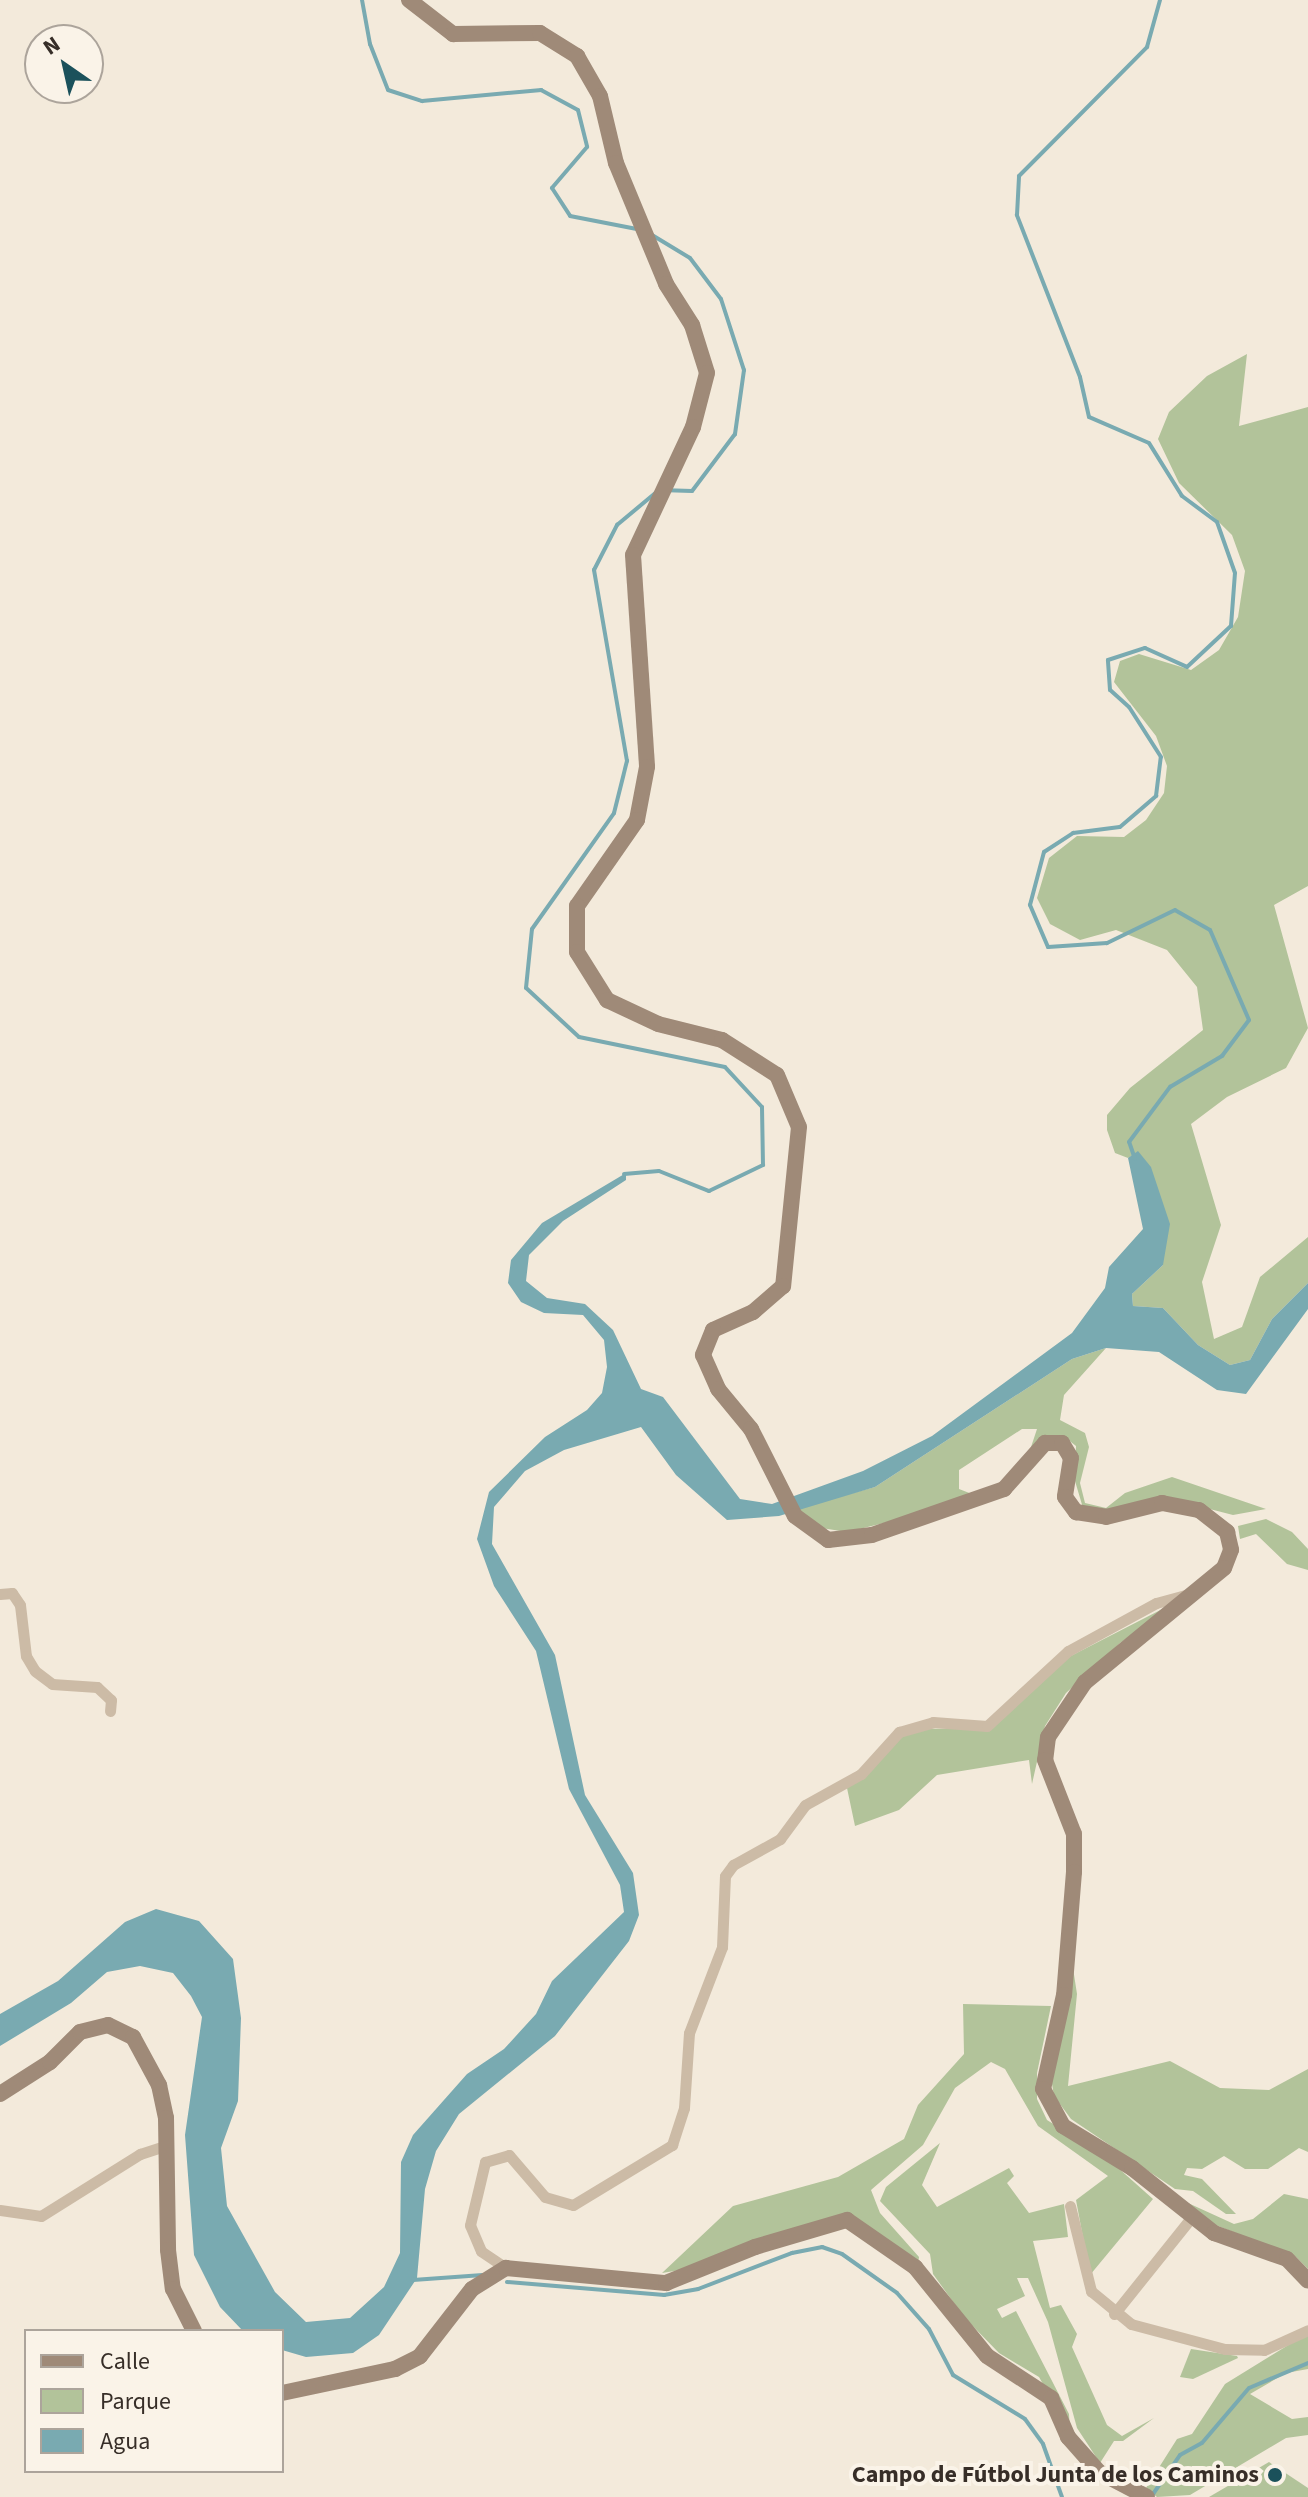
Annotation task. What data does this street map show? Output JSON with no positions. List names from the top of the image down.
{
  "places": ["Campo de Fútbol Junta de los Caminos"],
  "legend": ["Calle", "Parque", "Agua"],
  "north": "top left"
}
